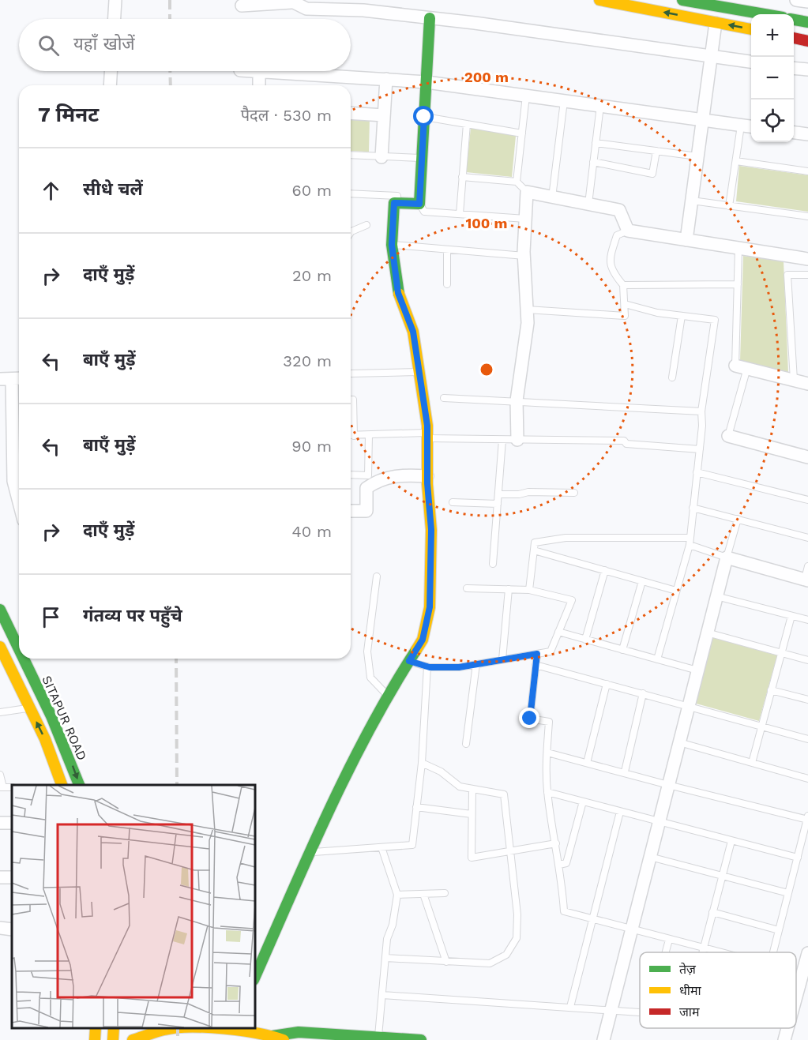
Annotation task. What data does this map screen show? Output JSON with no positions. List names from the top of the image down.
{
  "streets": {
    "main road": ["SITAPUR ROAD"]
  },
  "legend": ["तेज़", "धीमा", "जाम"],
  "page": {
    "map_buttons": ["+", "−"],
    "search": "यहाँ खोजें",
    "heading": ["7 मिनट", "पैदल · 530 m"],
    "list": [
      ["सीधे चलें", "60 m"],
      ["दाएँ मुड़ें", "20 m"],
      ["बाएँ मुड़ें", "320 m"],
      ["बाएँ मुड़ें", "90 m"],
      ["दाएँ मुड़ें", "40 m"],
      "गंतव्य पर पहुँचे"
    ]
  },
  "rings": ["200 m", "100 m"]
}
